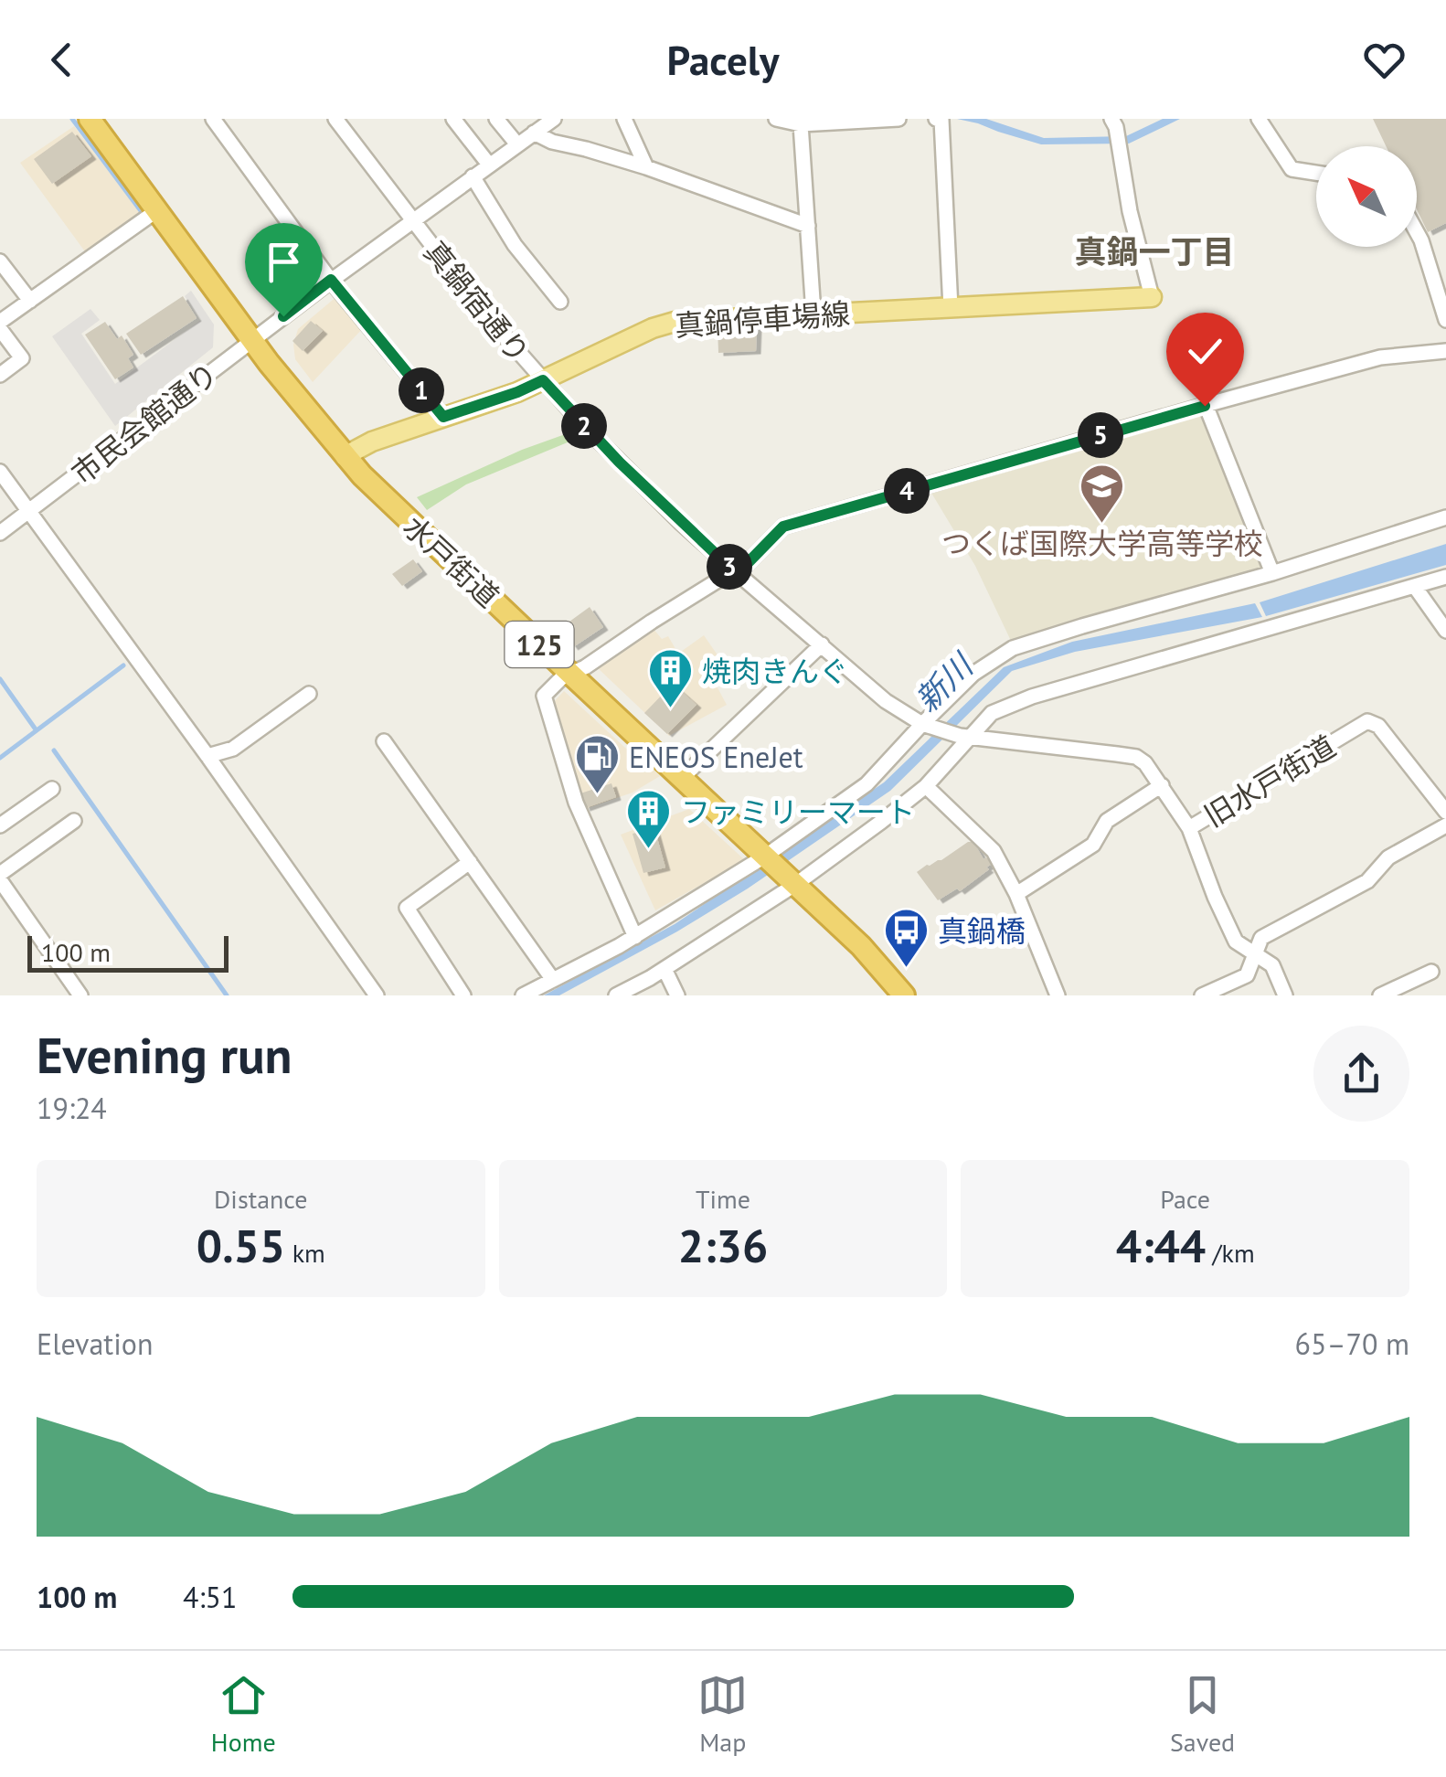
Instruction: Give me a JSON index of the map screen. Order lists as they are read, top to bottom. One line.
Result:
{"streets":{"highway":["水戸街道","125"],"main road":["真鍋停車場線"],"street":["真鍋宿通り","市民会館通り","旧水戸街道"]},"crossings":[["真鍋宿通り","真鍋停車場線"],["真鍋宿通り","市民会館通り"],["真鍋宿通り","旧水戸街道"],["真鍋停車場線","水戸街道"],["市民会館通り","水戸街道"]],"districts":["真鍋一丁目"],"water":["新川"],"places":{"school or university":["つくば国際大学高等学校"],"building":["焼肉きんぐ","ファミリーマート"],"fuel station":["ENEOS EneJet"],"bus stop":["真鍋橋"]},"scale_bar":"100 m","north":"top left","page":{"header":"Pacely","pins":["1","2","5","4","3"],"scale":"100 m","heading":["Evening run","19:24"],"stats":[["Distance","0.55 km"],["Time","2:36"],["Pace","4:44 /km"]],"chart":["Elevation","65–70 m"],"list":[{"name":"100 m","note":"4:51"}],"tabs":["Home","Map","Saved"]}}
